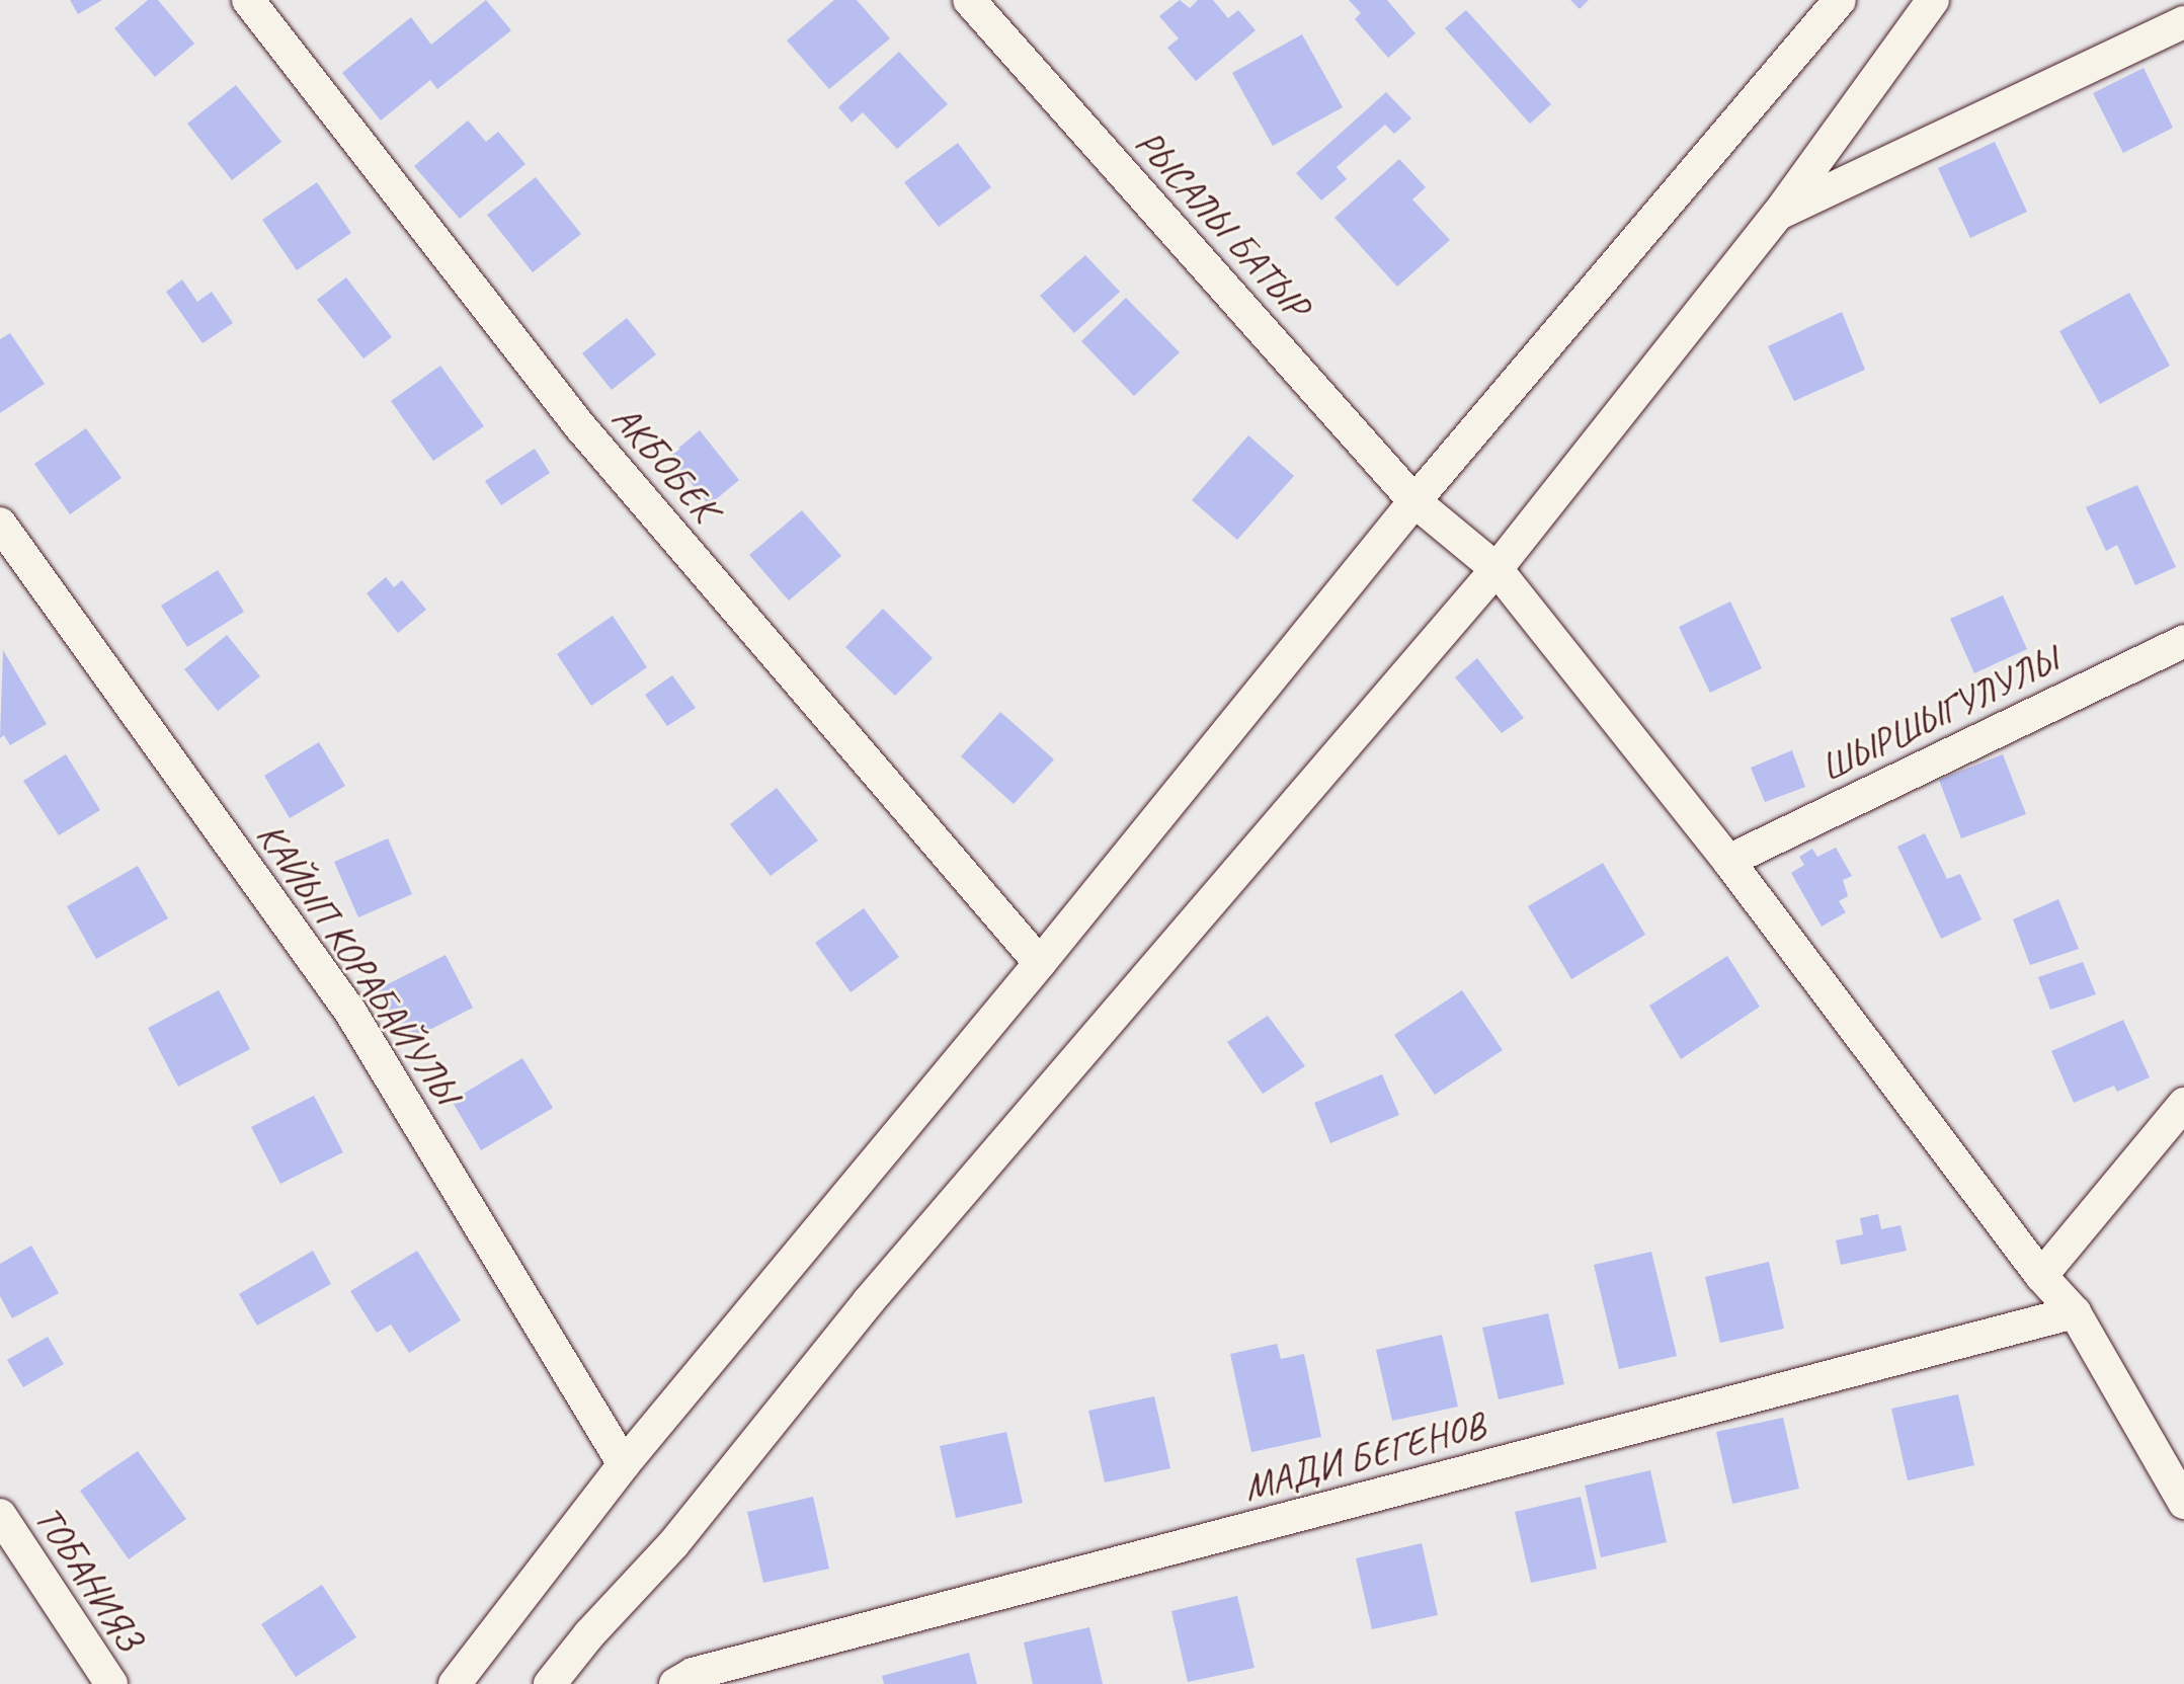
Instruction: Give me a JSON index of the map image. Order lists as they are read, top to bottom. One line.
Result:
{"streets":{"street":["РЫСАЛЫ БАТЫР","АКБОБЕК","ШЫРШЫГУЛУЛЫ","КАЙЫП КОРАБАЙУЛЫ","МАДИ БЕГЕНОВ","ТОБАНИЯЗ"]},"crossings":[["РЫСАЛЫ БАТЫР","ШЫРШЫГУЛУЛЫ"],["РЫСАЛЫ БАТЫР","МАДИ БЕГЕНОВ"]]}
